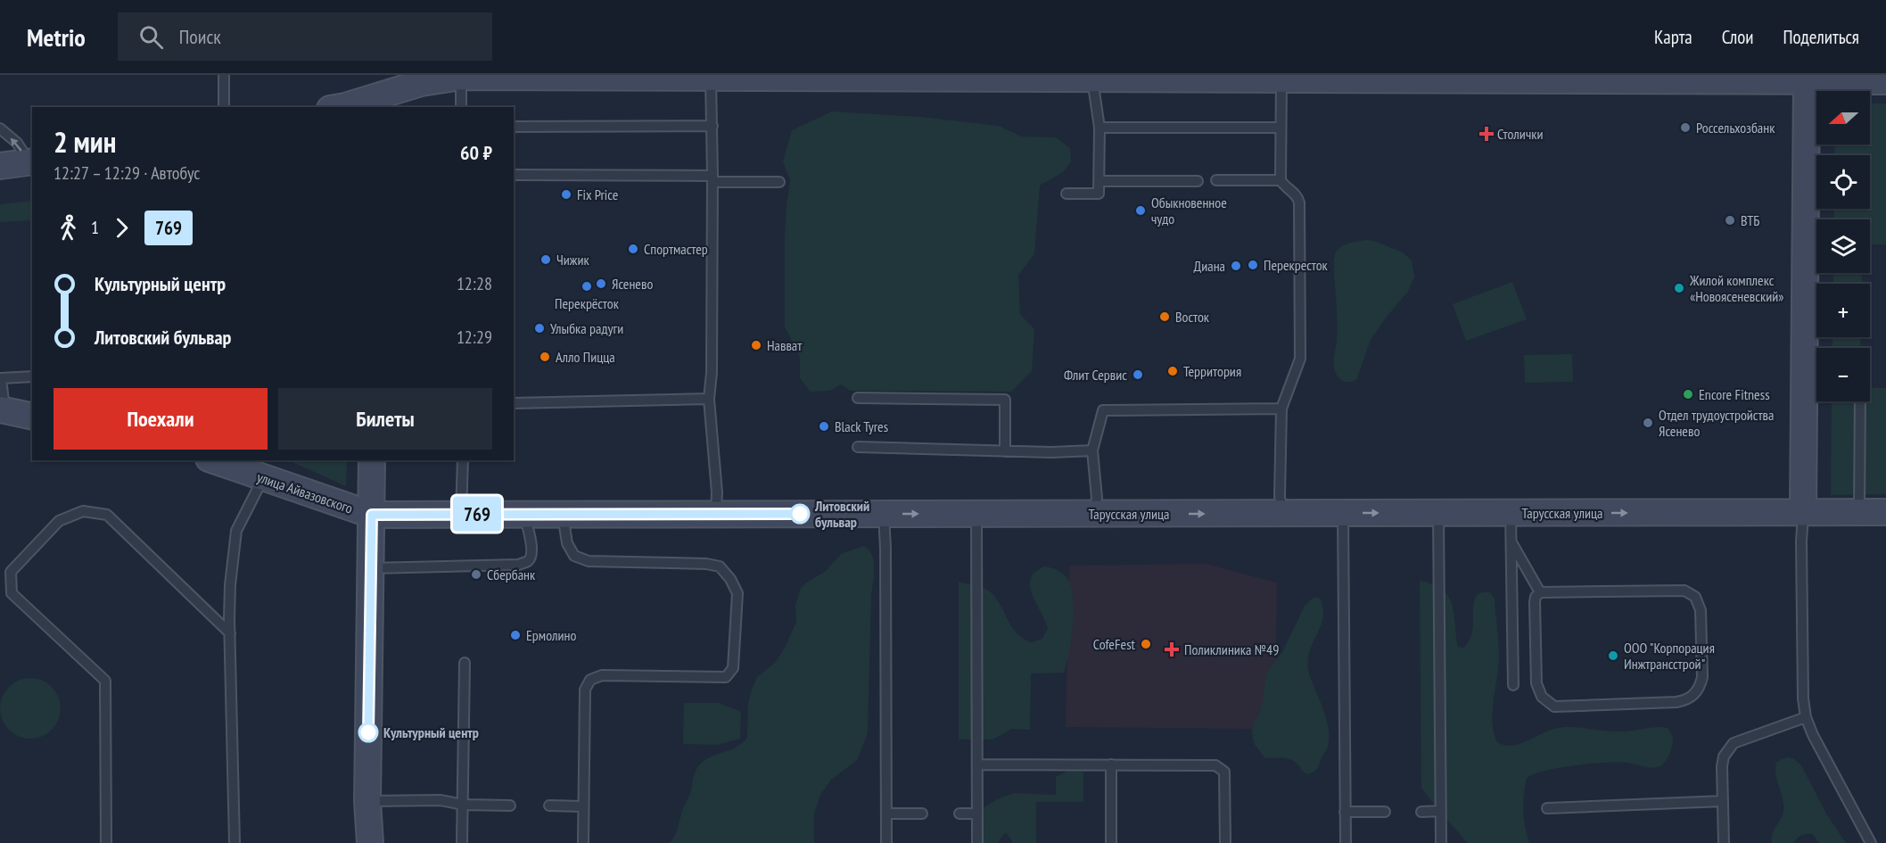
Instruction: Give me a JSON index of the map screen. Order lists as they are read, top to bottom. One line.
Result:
{"streets":{"main road":["улица Айвазовского","Тарусская улица"]},"crossings":[["улица Айвазовского","Тарусская улица"]],"one_way":["Тарусская улица"],"places":{"other":["Россельхозбанк","Fix Price","Обыкновенное чудо","ВТБ","Спортмастер","Чижик","Перекресток","Диана","Ясенево","Перекрёсток","Жилой комплекс «Новоясеневский»","Восток","Улыбка радуги","Навват","Алло Пицца","Территория","Флит Сервис","Encore Fitness","Отдел трудоустройства Ясенево","Black Tyres","Литовский бульвар","Сбербанк","Ермолино","CofeFest","ООО \"Корпорация Инжтрансстрой\"","Культурный центр"],"health":["Столички","Поликлиника №49"]},"lines":["bus line 769"],"north":"left","page":{"header":"Metrio","search":"Поиск","nav":["Карта","Слои","Поделиться"],"on_map":"769","map_buttons":["+","−"],"heading":["2 мин","12:27 – 12:29 · Автобус","60 ₽"],"legs":["1","769"],"list":[{"name":"Культурный центр","value":"12:28"},{"name":"Литовский бульвар","value":"12:29"}],"buttons":["Поехали","Билеты"]}}
